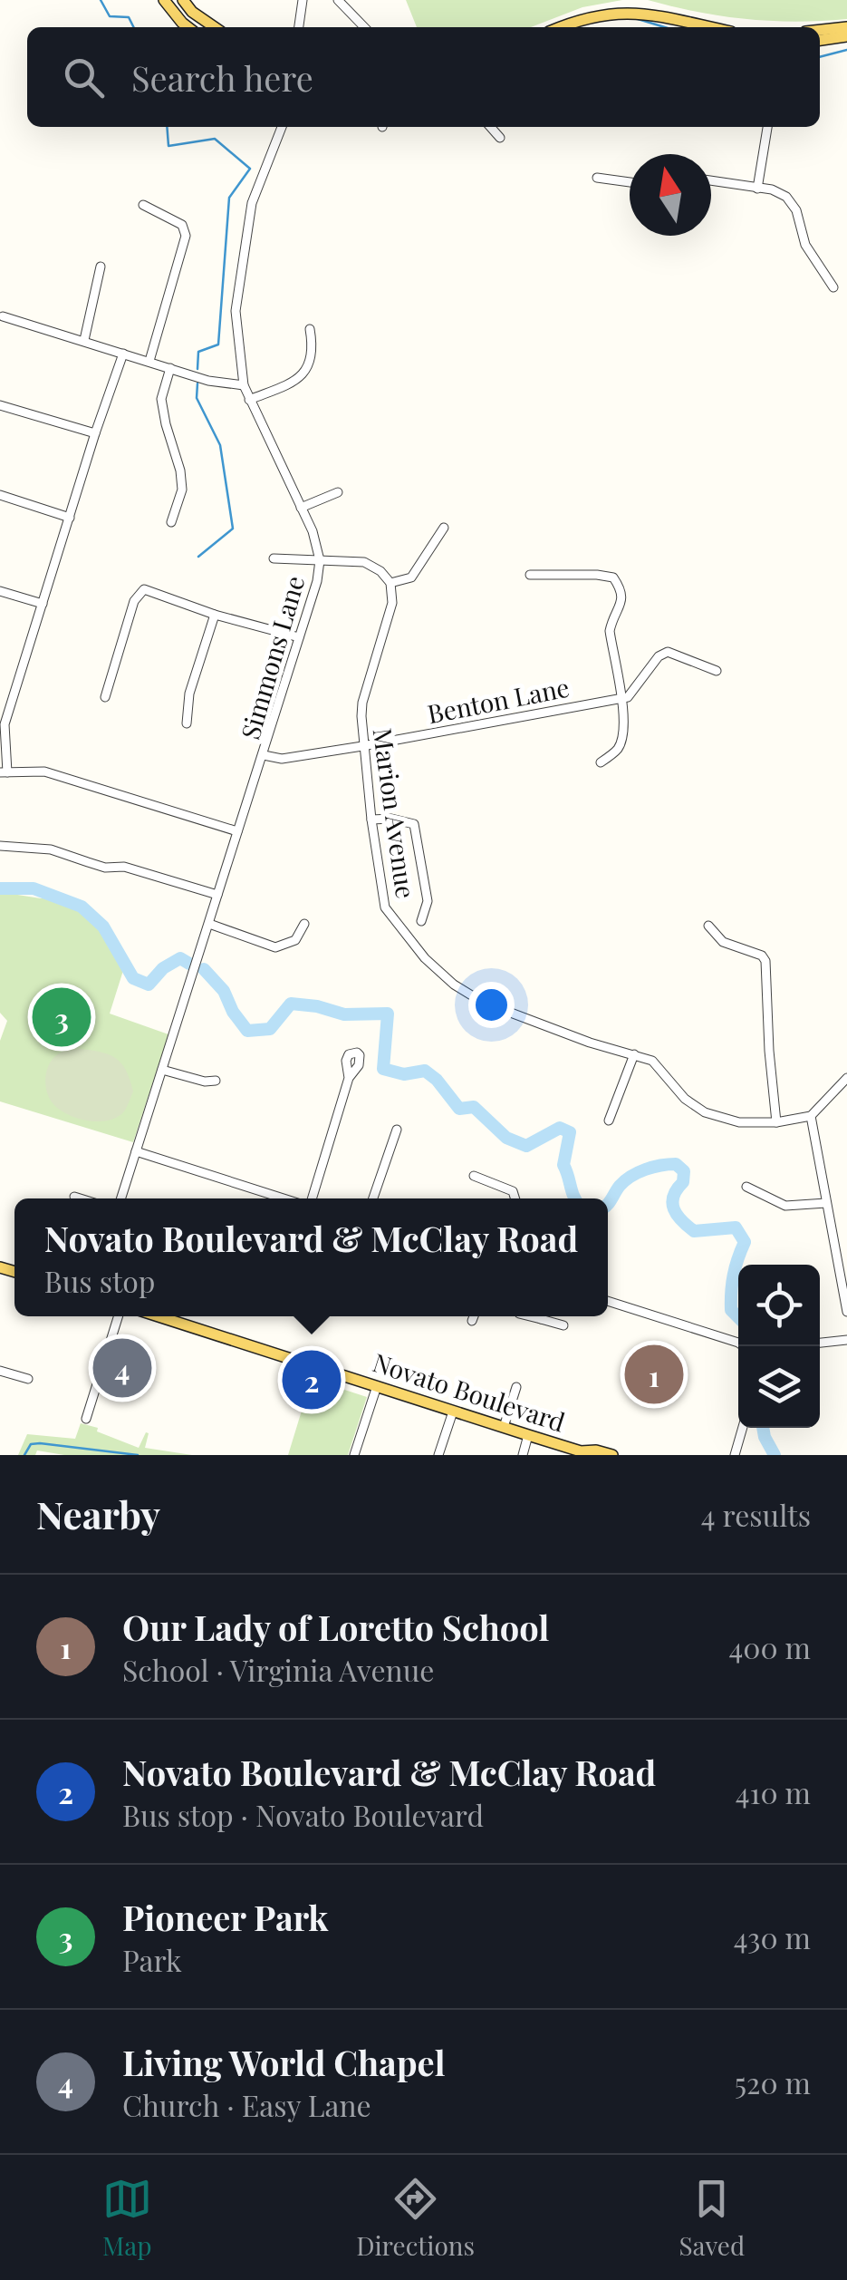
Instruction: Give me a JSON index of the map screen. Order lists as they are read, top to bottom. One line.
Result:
{"streets":{"main road":["Novato Boulevard"],"street":["Simmons Lane","Benton Lane","Marion Avenue"]},"crossings":[["Simmons Lane","Benton Lane"],["Benton Lane","Marion Avenue"]],"north":"top","page":{"search":"Search here","pins":["3","4","1","2"],"popup":["Novato Boulevard & McClay Road","Bus stop"],"heading":["Nearby","4 results"],"list":[{"mark":"1","name":"Our Lady of Loretto School","note":"School · Virginia Avenue","value":"400 m"},{"mark":"2","name":"Novato Boulevard & McClay Road","note":"Bus stop · Novato Boulevard","value":"410 m"},{"mark":"3","name":"Pioneer Park","note":"Park","value":"430 m"},{"mark":"4","name":"Living World Chapel","note":"Church · Easy Lane","value":"520 m"}],"nav":["Map","Directions","Saved"]}}
